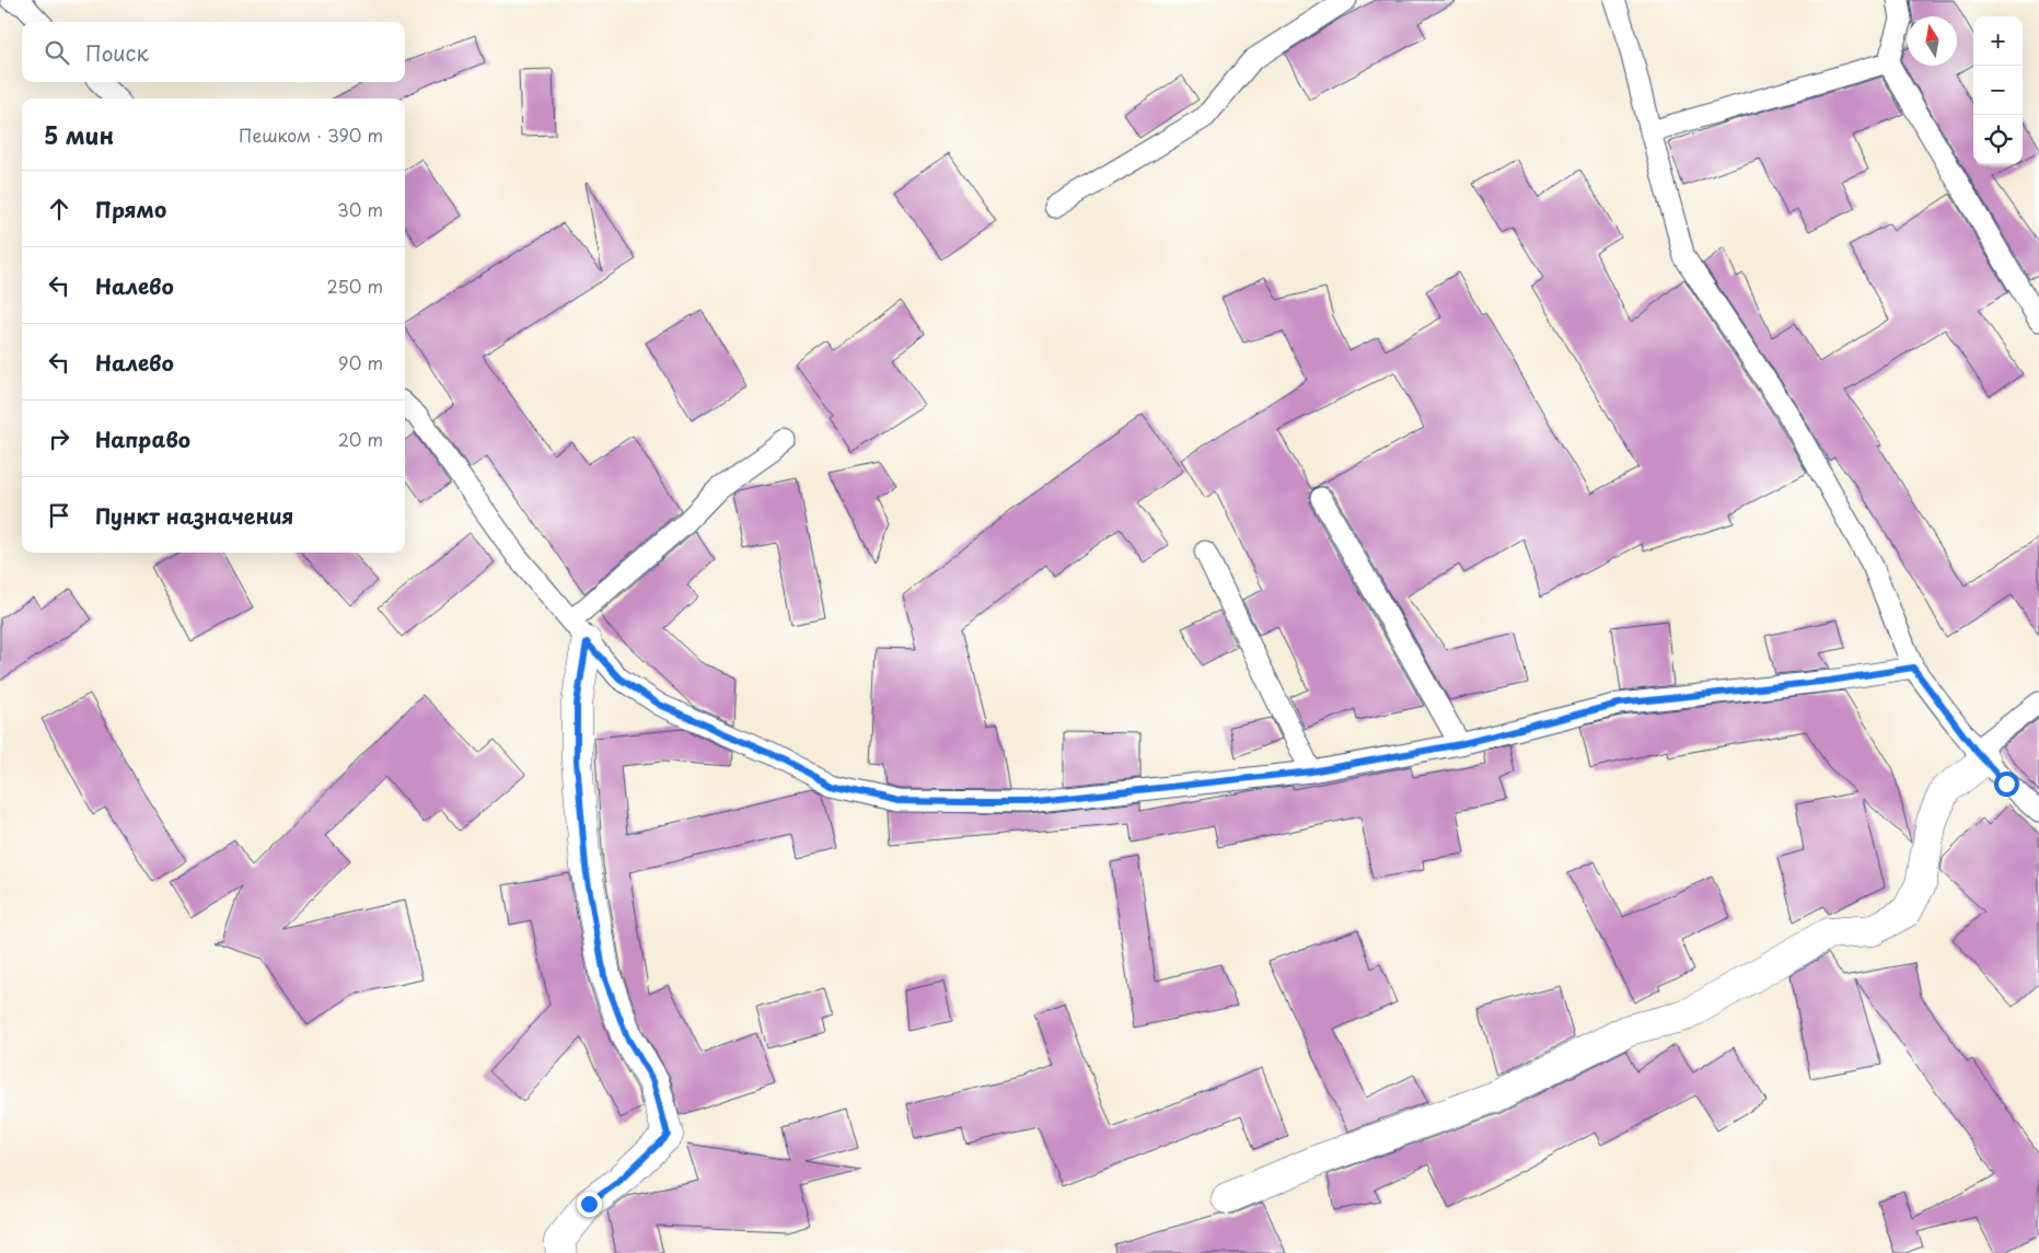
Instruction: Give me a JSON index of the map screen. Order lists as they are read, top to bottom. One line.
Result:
{"north":"top","page":{"map_buttons":["+","−"],"search":"Поиск","heading":["5 мин","Пешком · 390 m"],"list":[["Прямо","30 m"],["Налево","250 m"],["Налево","90 m"],["Направо","20 m"],"Пункт назначения"]}}
